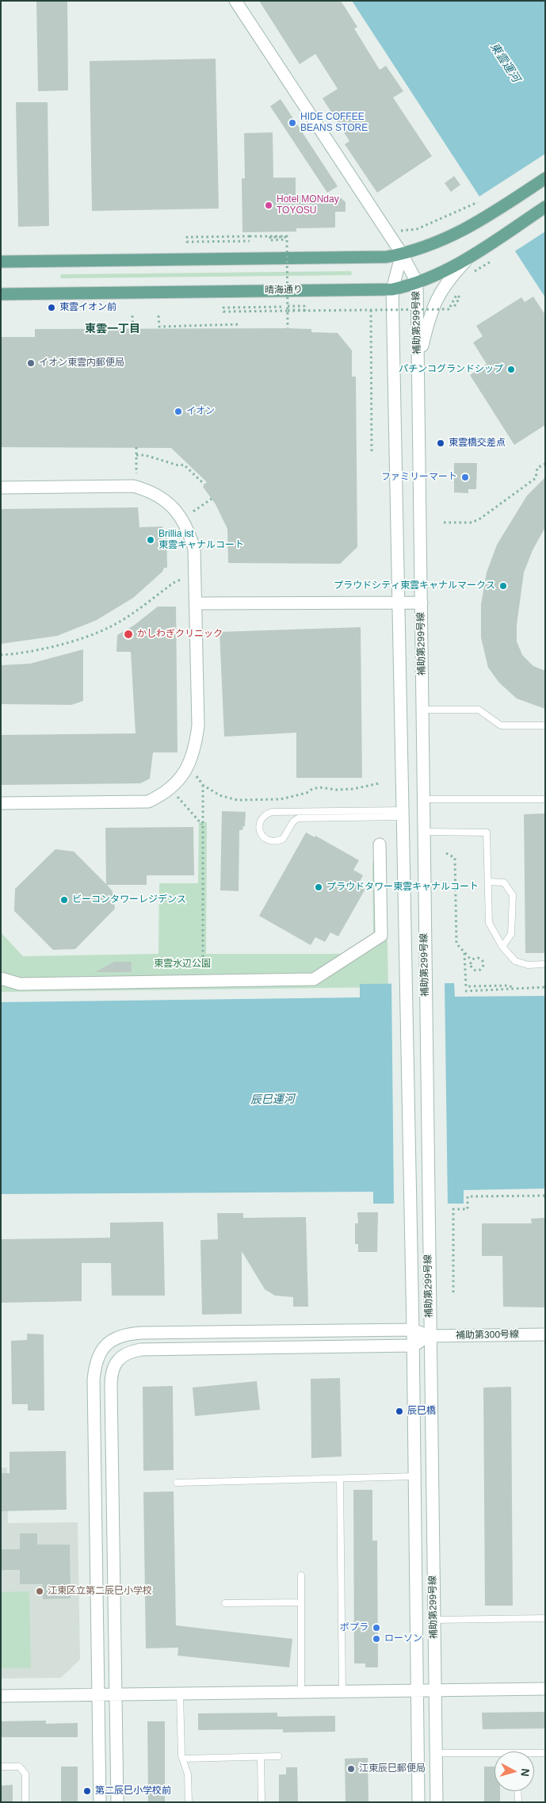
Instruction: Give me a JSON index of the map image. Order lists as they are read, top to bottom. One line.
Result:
{"streets":{"main road":["晴海通り"],"street":["補助第299号線","補助第300号線"]},"crossings":[["晴海通り","補助第299号線"],["補助第299号線","補助第300号線"]],"districts":["東雲一丁目"],"water":["東雲運河","辰巳運河"],"parks":["東雲水辺公園"],"places":["HIDE COFFEE BEANS STORE","Hotel MONday TOYOSU","東雲イオン前","イオン東雲内郵便局","パチンコグランドシップ","イオン","東雲橋交差点","ファミリーマート","Brillia ist 東雲キャナルコート","プラウドシティ東雲キャナルマークス","かしわぎクリニック","プラウドタワー東雲キャナルコート","ビーコンタワーレジデンス","辰巳橋","江東区立第二辰巳小学校","ポプラ","ローソン","江東辰巳郵便局","第二辰巳小学校前"],"north":"right"}
